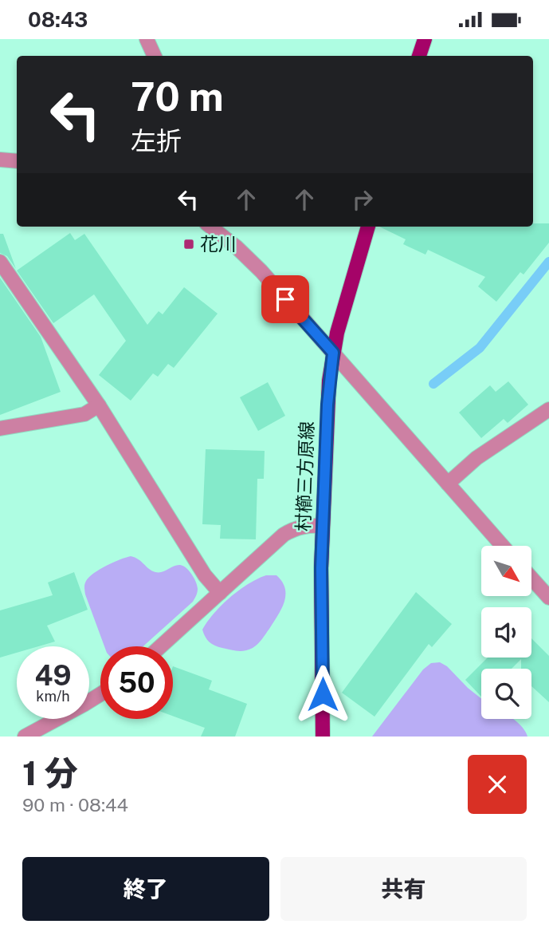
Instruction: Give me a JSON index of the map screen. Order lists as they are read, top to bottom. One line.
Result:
{"streets":{"main road":["村櫛三方原線"]},"places":{"transit":["花川"]},"north":"bottom right","page":{"status":"08:43","turn":["70 m","左折"],"speed":"49 km/h","limit":"50","heading":["1 分","90 m · 08:44"],"buttons":["終了","共有"]}}
